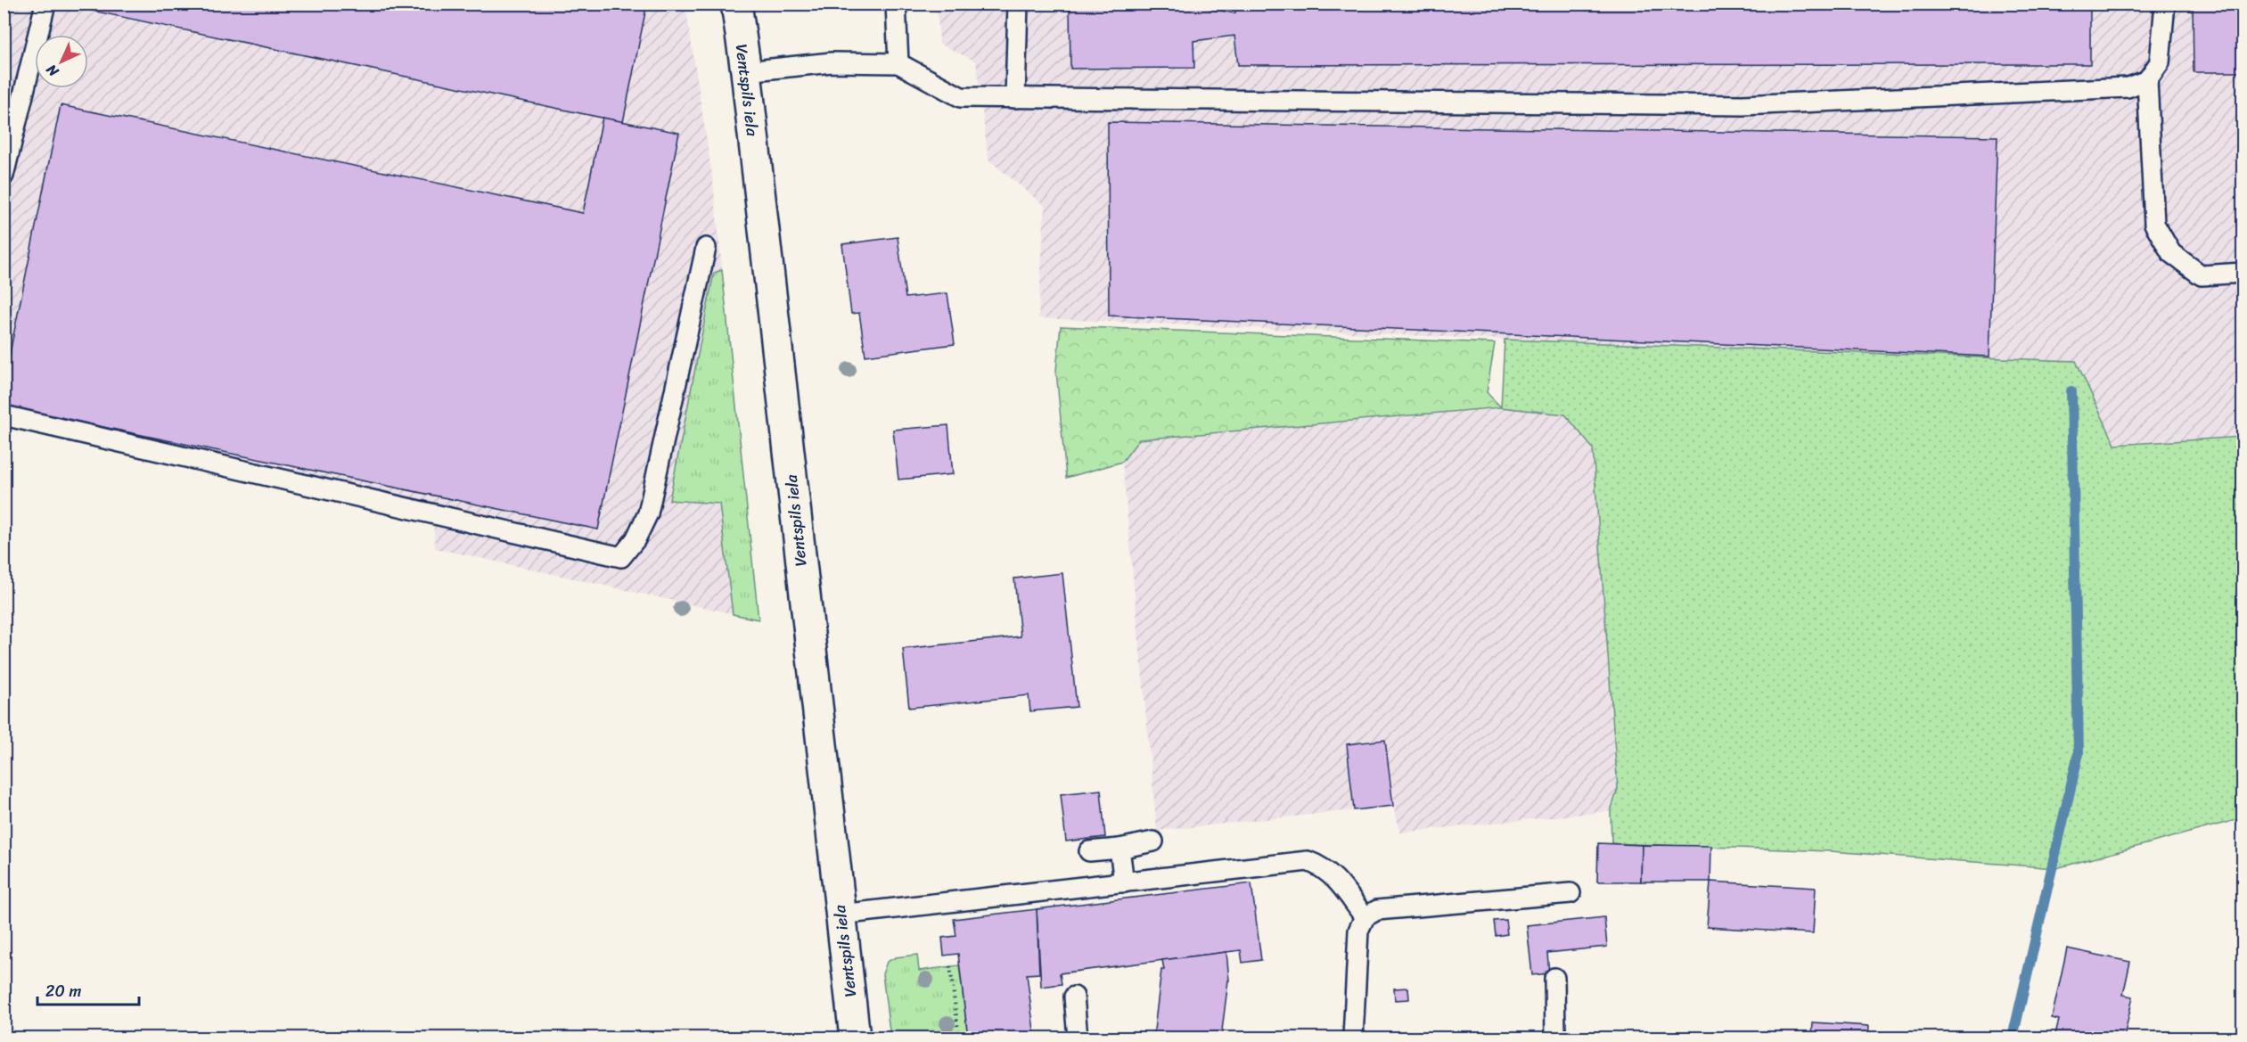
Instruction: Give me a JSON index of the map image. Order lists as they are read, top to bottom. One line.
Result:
{"streets":{"street":["Ventspils iela"]},"scale_bar":"20 m","north":"bottom left"}
